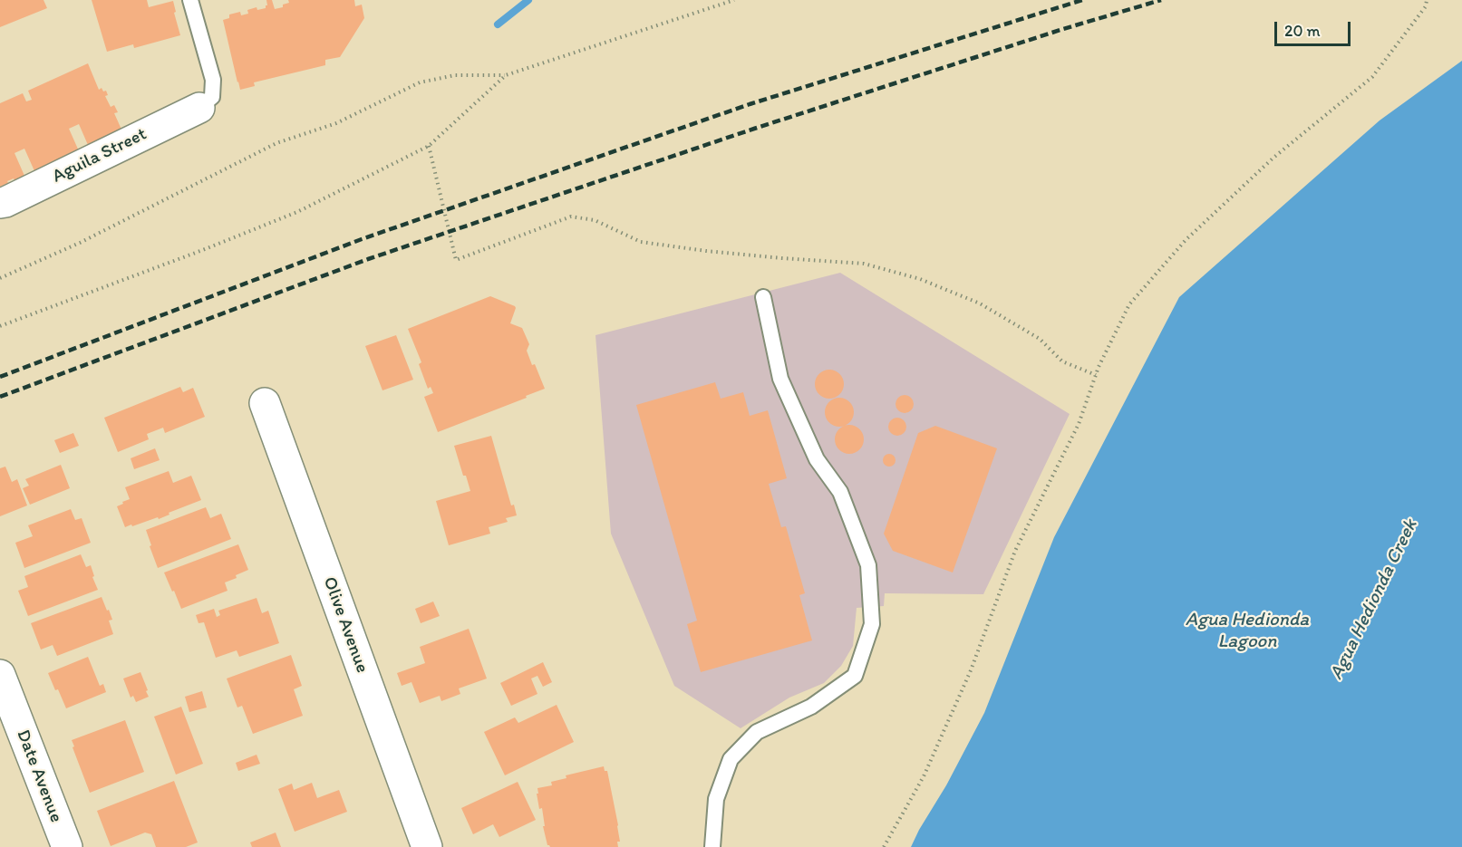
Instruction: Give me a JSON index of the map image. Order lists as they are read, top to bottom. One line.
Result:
{"streets":{"street":["Aguila Street","Olive Avenue","Date Avenue"]},"water":["Agua Hedionda Creek","Agua Hedionda Lagoon"],"scale_bar":"20 m"}
